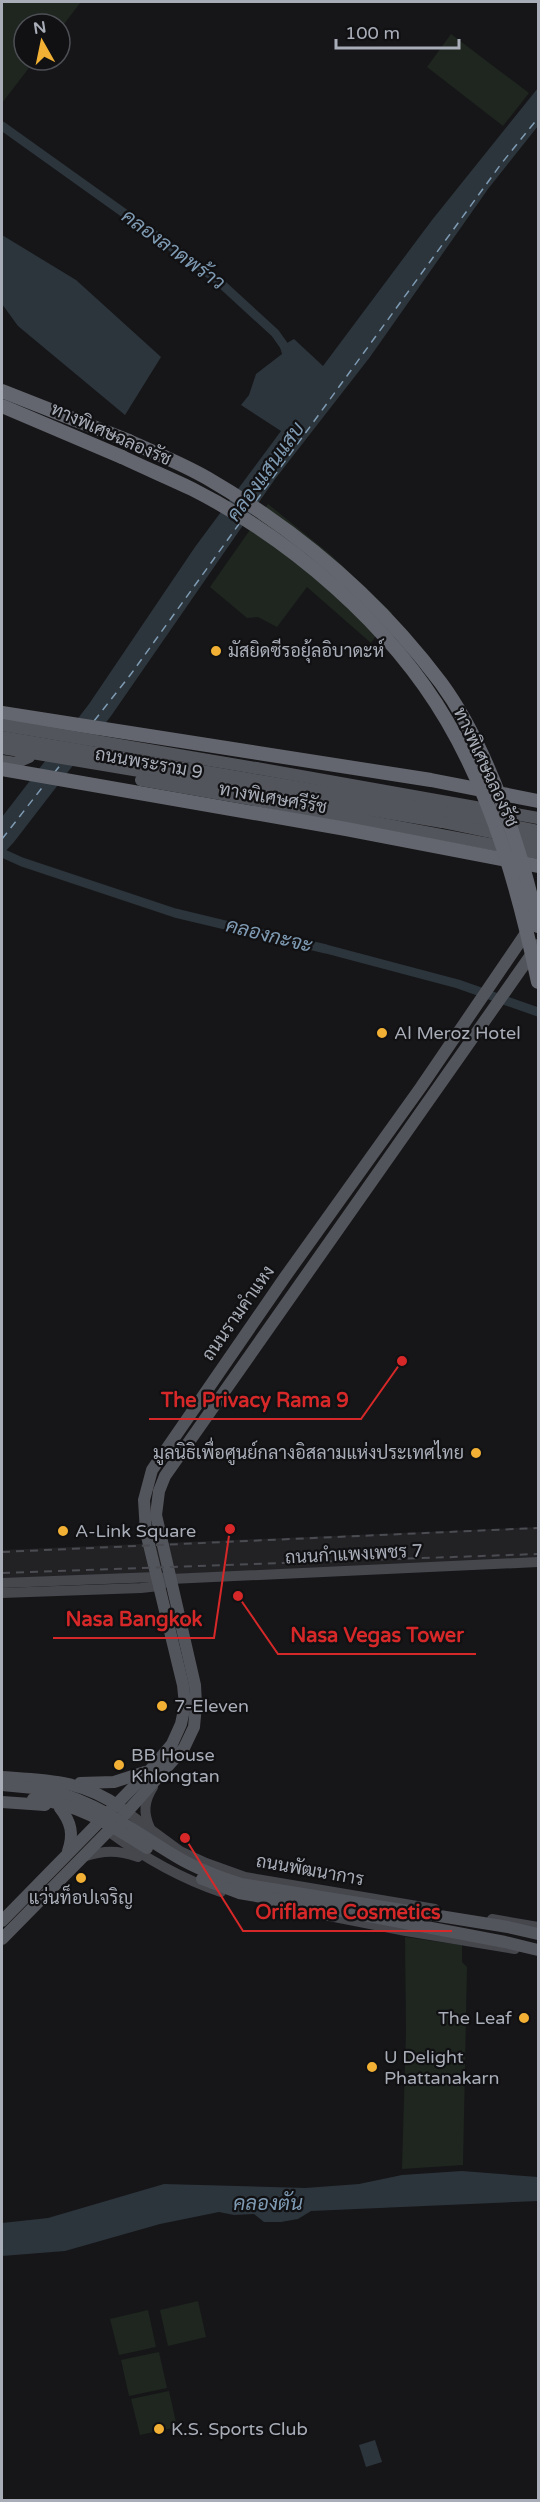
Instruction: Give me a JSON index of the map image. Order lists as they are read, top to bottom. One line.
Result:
{"streets":{"highway":["ทางพิเศษฉลองรัช","ทางพิเศษศรีรัช"],"main road":["ถนนพระราม 9","ถนนรามคำแหง","ถนนกำแพงเพชร 7","ถนนพัฒนาการ"]},"crossings":[["ถนนรามคำแหง","ถนนกำแพงเพชร 7"],["ถนนรามคำแหง","ถนนพัฒนาการ"]],"water":["คลองลาดพร้าว","คลองแสนแสบ","คลองกะจะ","คลองตัน"],"places":["มัสยิดซีรอยุ้ลอิบาดะห์","Al Meroz Hotel","The Privacy Rama 9","มูลนิธิเพื่อศูนย์กลางอิสลามแห่งประเทศไทย","Nasa Bangkok","A-Link Square","Nasa Vegas Tower","7-Eleven","BB House Khlongtan","Oriflame Cosmetics","แว่นท็อปเจริญ","The Leaf","U Delight Phattanakarn","K.S. Sports Club"],"scale_bar":"100 m","north":"top"}
